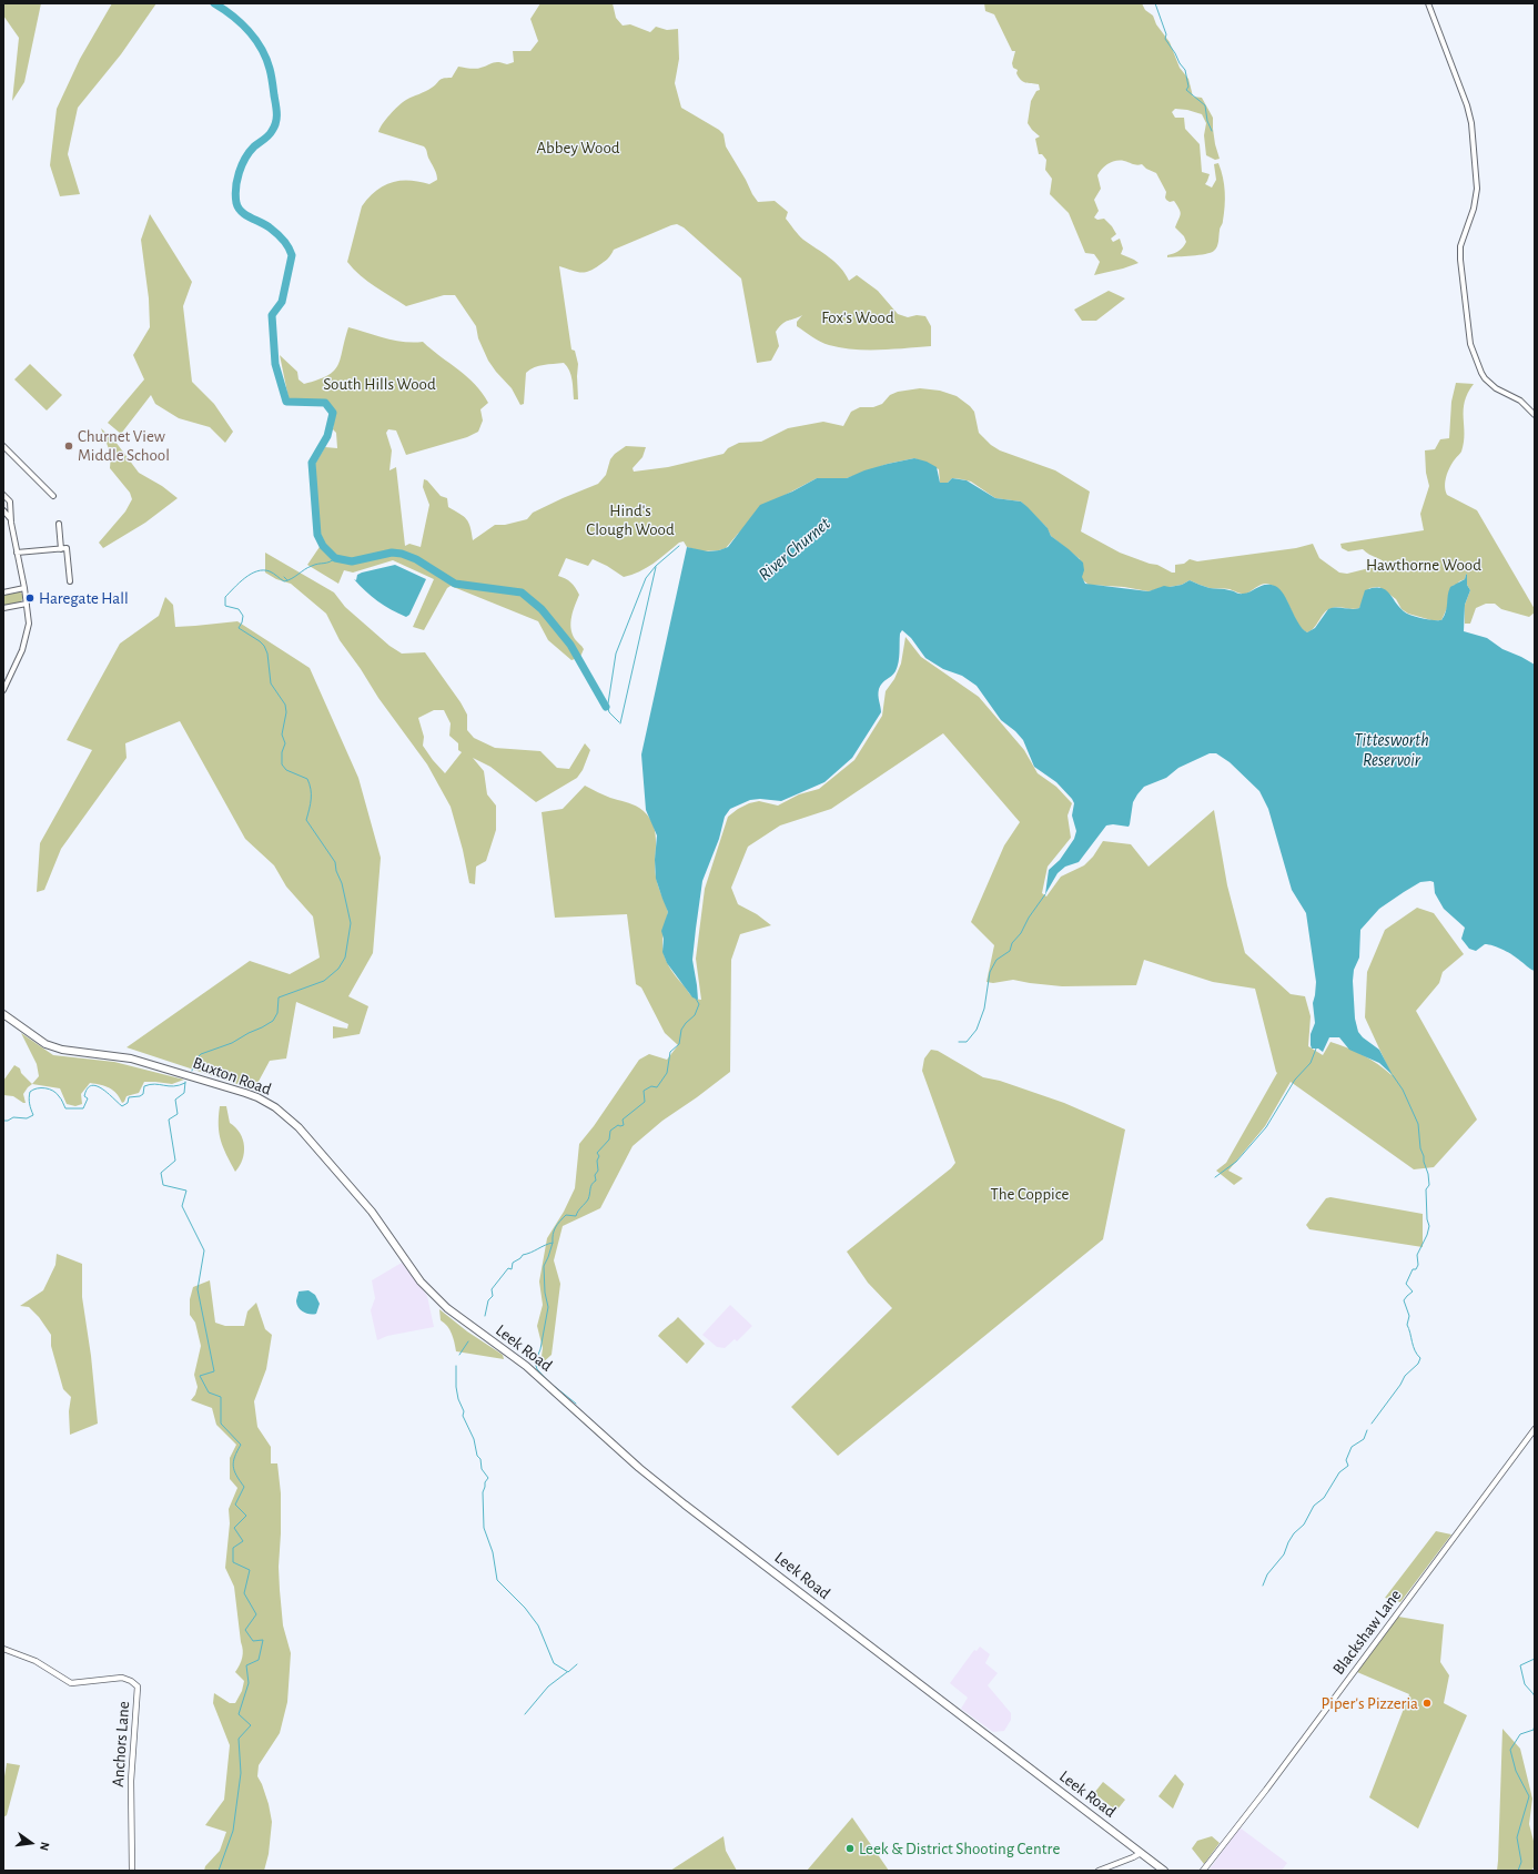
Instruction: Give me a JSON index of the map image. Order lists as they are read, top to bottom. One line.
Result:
{"streets":{"highway":["Buxton Road","Leek Road"],"street":["Blackshaw Lane","Anchors Lane"]},"crossings":[["Buxton Road","Leek Road"]],"water":["River Churnet","Tittesworth Reservoir"],"parks":["Abbey Wood","Fox's Wood","South Hills Wood","Hind's Clough Wood","Hawthorne Wood","The Coppice"],"places":["Churnet View Middle School","Haregate Hall","Piper's Pizzeria","Leek & District Shooting Centre"],"north":"right"}
